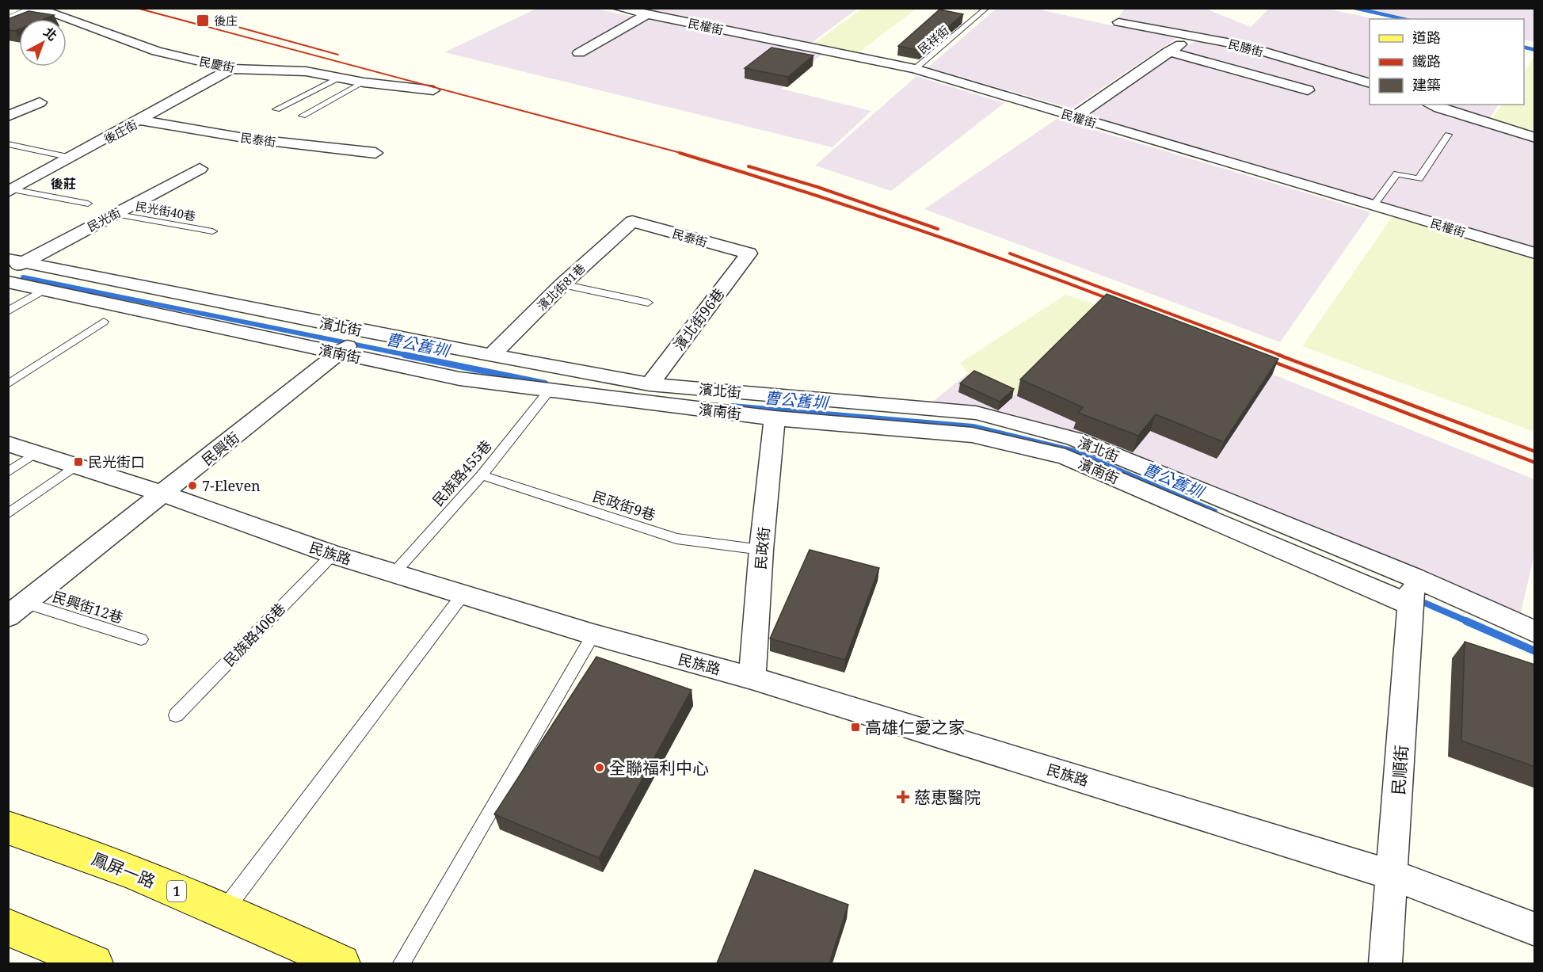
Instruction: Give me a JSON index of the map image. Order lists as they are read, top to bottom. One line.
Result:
{"streets":{"main road":["鳳屏一路","1"],"street":["民權街","民勝街","民慶街","後庄街","民泰街","民光街","濱北街81巷","濱北街96巷","濱北街","濱南街","民興街","民政街","民族路","民順街"],"lane":["民祥街","民光街40巷","民族路455巷","民政街9巷","民興街12巷","民族路406巷"]},"crossings":[["民權街","民祥街"],["民慶街","後庄街"],["後庄街","民泰街"],["民泰街","濱北街81巷"],["民泰街","濱北街96巷"],["民光街40巷","民光街"],["民光街","濱北街"],["濱北街81巷","濱北街"],["濱北街96巷","濱北街"],["濱北街","濱南街"],["濱北街","民興街"],["濱北街","民順街"],["濱南街","民興街"],["濱南街","民族路455巷"],["濱南街","民政街"],["濱南街","民順街"],["民興街","民族路"],["民興街","民興街12巷"],["民族路455巷","民政街9巷"],["民族路455巷","民族路"],["民政街9巷","民政街"],["民政街","民族路"],["民族路","民族路406巷"],["民族路","民順街"]],"districts":["後莊"],"water":["曹公舊圳"],"places":{"transit":["後庄","民光街口","高雄仁愛之家"],"other":["7-Eleven","全聯福利中心"],"health":["慈恵醫院"]},"legend":["道路","鐵路","建築"],"north":"top right"}
